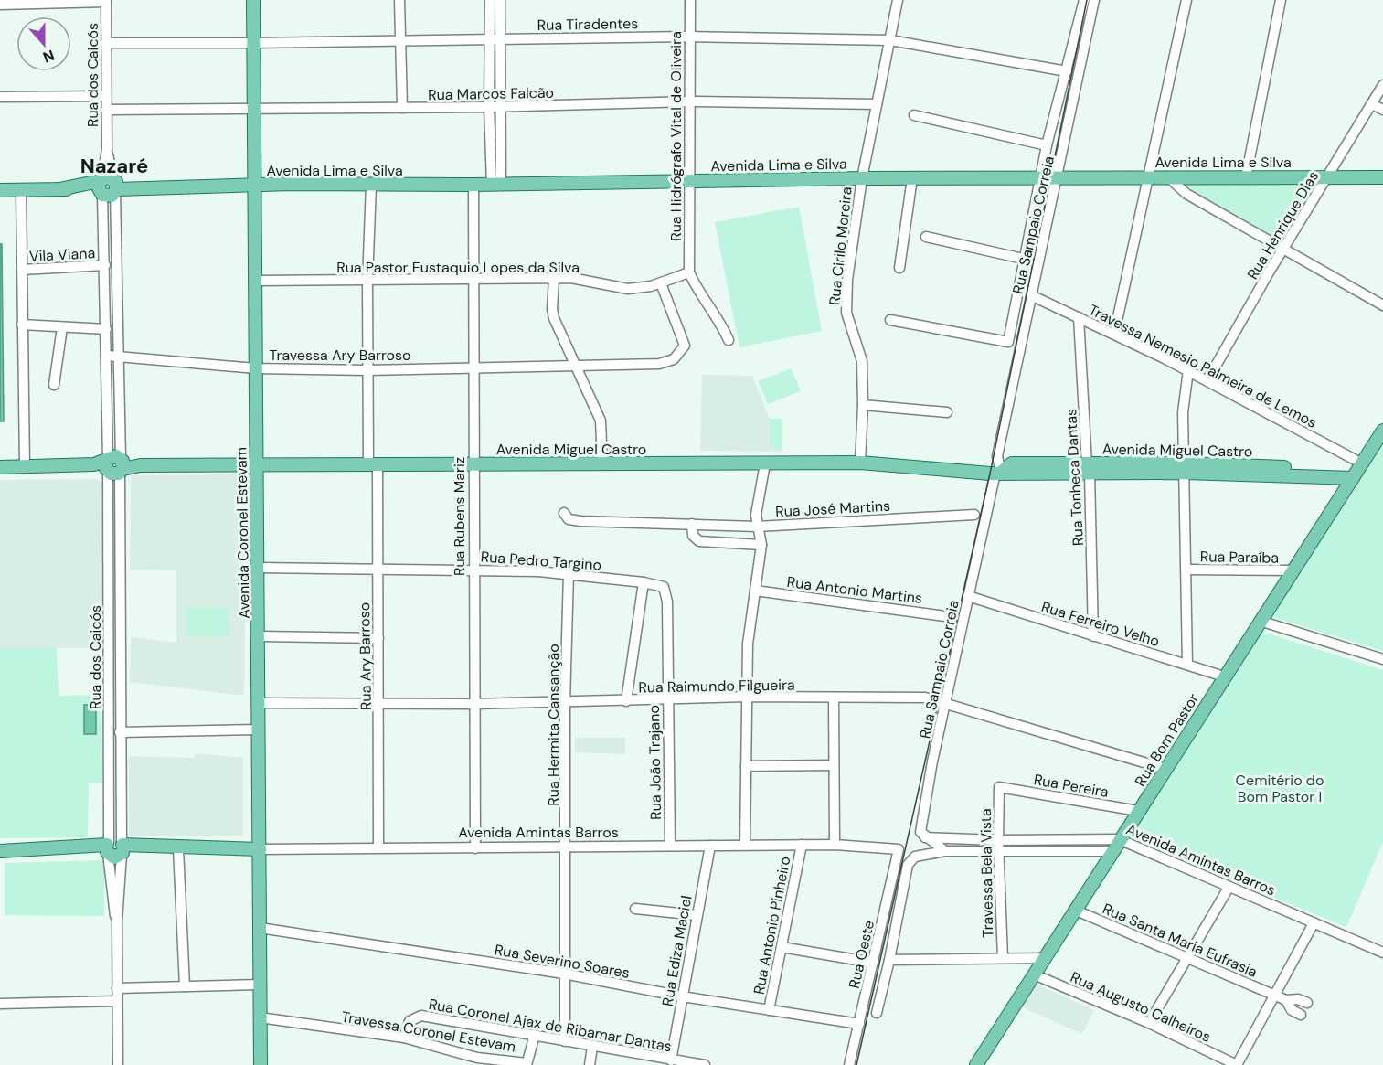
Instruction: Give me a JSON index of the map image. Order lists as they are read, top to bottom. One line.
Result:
{"streets":{"main road":["Avenida Lima e Silva","Avenida Miguel Castro","Avenida Coronel Estevam","Rua Bom Pastor","Avenida Amintas Barros"],"street":["Rua Tiradentes","Rua dos Caicós","Rua Marcos Falcão","Rua Hidrógrafo Vital de Oliveira","Rua Sampaio Correia","Rua Henrique Dias","Rua Cirilo Moreira","Vila Viana","Rua Pastor Eustaquio Lopes da Silva","Travessa Ary Barroso","Travessa Nemesio Palmeira de Lemos","Rua Tonheca Dantas","Rua José Martins","Rua Rubens Mariz","Rua Paraíba","Rua Pedro Targino","Rua Antonio Martins","Rua Ferreiro Velho","Rua Ary Barroso","Rua Raimundo Filgueira","Rua Hermita Cansanção","Rua João Trajano","Rua Pereira","Travessa Bela Vista","Rua Antonio Pinheiro","Rua Santa Maria Eufrasia","Rua Ediza Maciel","Rua Oeste","Rua Severino Soares","Rua Augusto Calheiros","Rua Coronel Ajax de Ribamar Dantas","Travessa Coronel Estevam"]},"crossings":[["Rua Tiradentes","Rua dos Caicós"],["Rua Tiradentes","Rua Hidrógrafo Vital de Oliveira"],["Rua Tiradentes","Rua Sampaio Correia"],["Rua Tiradentes","Rua Cirilo Moreira"],["Rua Tiradentes","Avenida Coronel Estevam"],["Rua dos Caicós","Rua Marcos Falcão"],["Rua dos Caicós","Avenida Lima e Silva"],["Rua dos Caicós","Vila Viana"],["Rua dos Caicós","Travessa Ary Barroso"],["Rua dos Caicós","Avenida Miguel Castro"],["Rua dos Caicós","Avenida Amintas Barros"],["Rua Marcos Falcão","Rua Hidrógrafo Vital de Oliveira"],["Rua Marcos Falcão","Rua Cirilo Moreira"],["Rua Marcos Falcão","Avenida Coronel Estevam"],["Rua Hidrógrafo Vital de Oliveira","Avenida Lima e Silva"],["Rua Hidrógrafo Vital de Oliveira","Rua Pastor Eustaquio Lopes da Silva"],["Avenida Lima e Silva","Rua Sampaio Correia"],["Avenida Lima e Silva","Rua Henrique Dias"],["Avenida Lima e Silva","Rua Cirilo Moreira"],["Avenida Lima e Silva","Rua Rubens Mariz"],["Avenida Lima e Silva","Avenida Coronel Estevam"],["Avenida Lima e Silva","Rua Ary Barroso"],["Rua Sampaio Correia","Travessa Nemesio Palmeira de Lemos"],["Rua Sampaio Correia","Avenida Miguel Castro"],["Rua Sampaio Correia","Rua Ferreiro Velho"],["Rua Sampaio Correia","Rua Raimundo Filgueira"],["Rua Sampaio Correia","Avenida Amintas Barros"],["Rua Henrique Dias","Travessa Nemesio Palmeira de Lemos"],["Rua Cirilo Moreira","Avenida Miguel Castro"],["Rua Pastor Eustaquio Lopes da Silva","Travessa Ary Barroso"],["Rua Pastor Eustaquio Lopes da Silva","Rua Rubens Mariz"],["Rua Pastor Eustaquio Lopes da Silva","Avenida Coronel Estevam"],["Rua Pastor Eustaquio Lopes da Silva","Rua Ary Barroso"],["Travessa Ary Barroso","Rua Rubens Mariz"],["Travessa Ary Barroso","Avenida Coronel Estevam"],["Travessa Ary Barroso","Rua Ary Barroso"],["Travessa Nemesio Palmeira de Lemos","Avenida Miguel Castro"],["Travessa Nemesio Palmeira de Lemos","Rua Tonheca Dantas"],["Travessa Nemesio Palmeira de Lemos","Rua Bom Pastor"],["Avenida Miguel Castro","Rua Tonheca Dantas"],["Avenida Miguel Castro","Rua Rubens Mariz"],["Avenida Miguel Castro","Avenida Coronel Estevam"],["Avenida Miguel Castro","Rua Ary Barroso"],["Avenida Miguel Castro","Rua Bom Pastor"],["Rua Tonheca Dantas","Rua Ferreiro Velho"],["Rua Rubens Mariz","Rua Pedro Targino"],["Rua Rubens Mariz","Rua Raimundo Filgueira"],["Rua Rubens Mariz","Avenida Amintas Barros"],["Avenida Coronel Estevam","Rua Pedro Targino"],["Avenida Coronel Estevam","Rua Raimundo Filgueira"],["Avenida Coronel Estevam","Avenida Amintas Barros"],["Avenida Coronel Estevam","Rua Severino Soares"],["Avenida Coronel Estevam","Travessa Coronel Estevam"],["Rua Paraíba","Rua Bom Pastor"],["Rua Pedro Targino","Rua Ary Barroso"],["Rua Pedro Targino","Rua Hermita Cansanção"],["Rua Pedro Targino","Rua João Trajano"],["Rua Ferreiro Velho","Rua Bom Pastor"],["Rua Ary Barroso","Rua Raimundo Filgueira"],["Rua Ary Barroso","Avenida Amintas Barros"],["Rua Raimundo Filgueira","Rua Hermita Cansanção"],["Rua Raimundo Filgueira","Rua Bom Pastor"],["Rua Raimundo Filgueira","Rua João Trajano"],["Rua Hermita Cansanção","Avenida Amintas Barros"],["Rua Hermita Cansanção","Rua Severino Soares"],["Rua Hermita Cansanção","Rua Coronel Ajax de Ribamar Dantas"],["Rua Bom Pastor","Rua Pereira"],["Rua Bom Pastor","Avenida Amintas Barros"],["Rua Bom Pastor","Rua Santa Maria Eufrasia"],["Rua Bom Pastor","Rua Augusto Calheiros"],["Rua João Trajano","Avenida Amintas Barros"],["Rua Pereira","Travessa Bela Vista"],["Avenida Amintas Barros","Travessa Bela Vista"],["Avenida Amintas Barros","Rua Antonio Pinheiro"],["Avenida Amintas Barros","Rua Ediza Maciel"],["Avenida Amintas Barros","Rua Oeste"],["Rua Antonio Pinheiro","Rua Severino Soares"],["Rua Ediza Maciel","Rua Severino Soares"],["Rua Ediza Maciel","Rua Coronel Ajax de Ribamar Dantas"],["Rua Oeste","Rua Severino Soares"],["Rua Coronel Ajax de Ribamar Dantas","Travessa Coronel Estevam"]],"districts":["Nazaré"],"parks":["Cemitério do Bom Pastor I"],"north":"bottom"}
